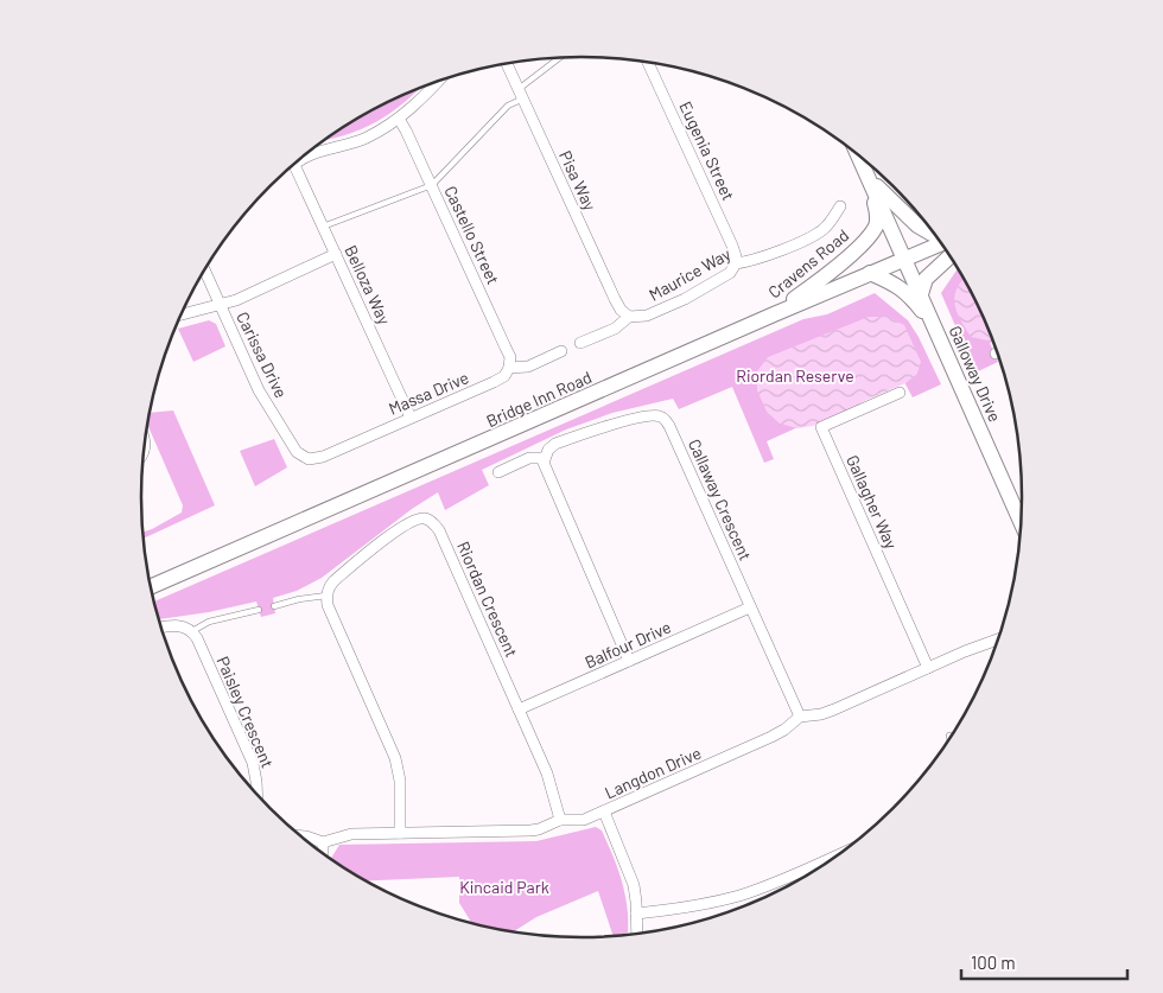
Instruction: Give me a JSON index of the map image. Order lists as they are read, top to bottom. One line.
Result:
{"streets":{"main road":["Cravens Road","Galloway Drive","Bridge Inn Road"],"street":["Eugenia Street","Pisa Way","Castello Street","Maurice Way","Belloza Way","Carissa Drive","Massa Drive","Callaway Crescent","Gallagher Way","Riordan Crescent","Balfour Drive","Paisley Crescent","Langdon Drive"]},"crossings":[["Eugenia Street","Maurice Way"],["Pisa Way","Maurice Way"],["Castello Street","Massa Drive"],["Cravens Road","Galloway Drive"],["Cravens Road","Bridge Inn Road"],["Belloza Way","Massa Drive"],["Carissa Drive","Massa Drive"],["Galloway Drive","Bridge Inn Road"],["Callaway Crescent","Balfour Drive"],["Callaway Crescent","Langdon Drive"],["Gallagher Way","Langdon Drive"],["Riordan Crescent","Balfour Drive"],["Riordan Crescent","Langdon Drive"]],"parks":["Riordan Reserve","Kincaid Park"],"scale_bar":"100 m"}
